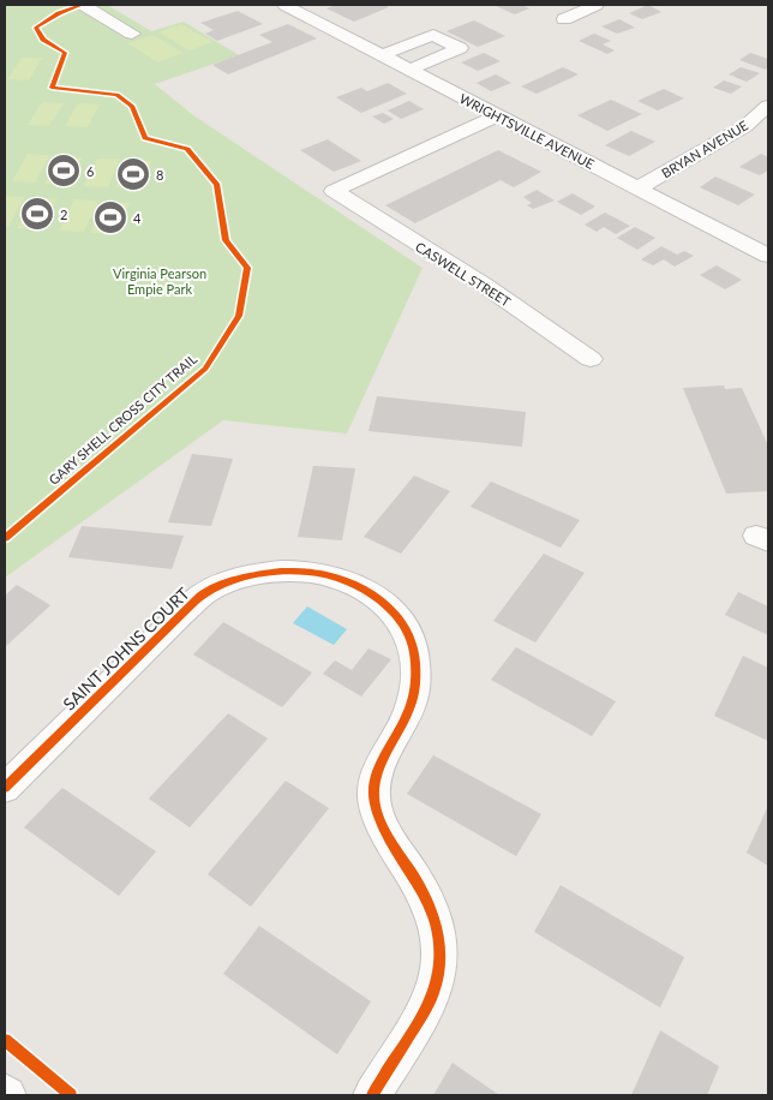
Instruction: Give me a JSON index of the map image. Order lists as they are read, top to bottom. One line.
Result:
{"streets":{"street":["WRIGHTSVILLE AVENUE","BRYAN AVENUE","CASWELL STREET","SAINT JOHNS COURT"],"cycle path":["GARY SHELL CROSS CITY TRAIL"]},"crossings":[["WRIGHTSVILLE AVENUE","BRYAN AVENUE"],["WRIGHTSVILLE AVENUE","CASWELL STREET"]],"parks":["Virginia Pearson Empie Park"],"places":{"sports":["6","8","2","4"]}}
